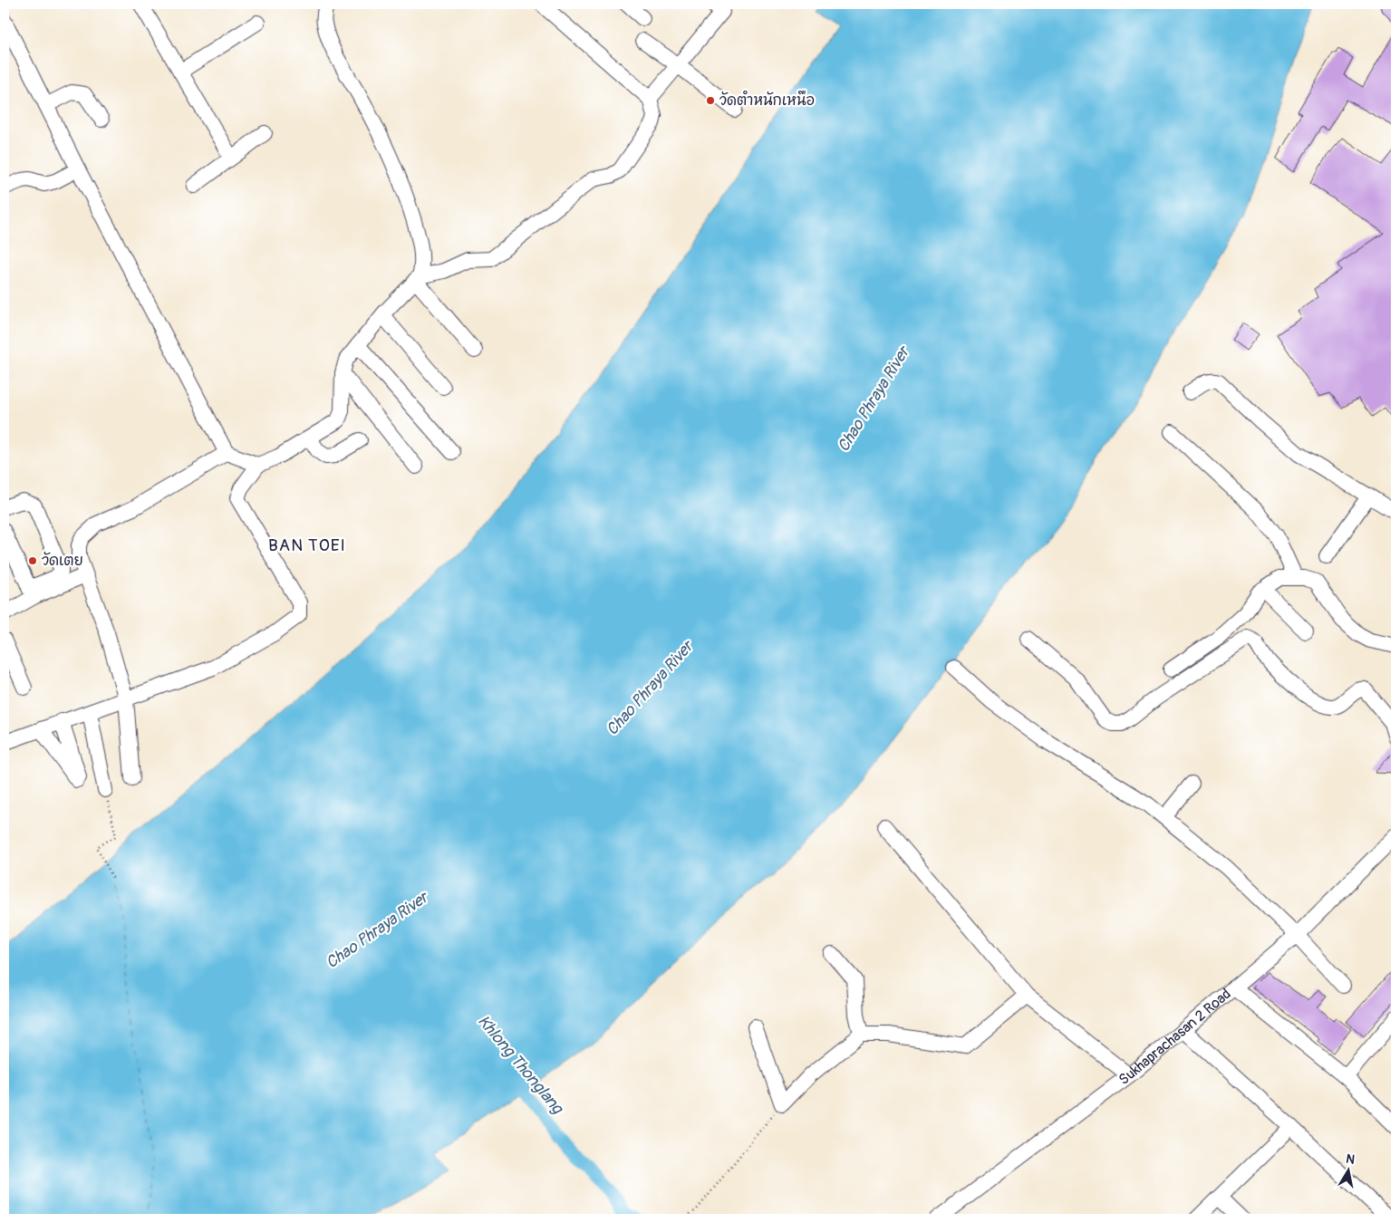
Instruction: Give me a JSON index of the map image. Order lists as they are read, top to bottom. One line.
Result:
{"streets":{"street":["Sukhaprachasan 2 Road"]},"districts":["BAN TOEI"],"water":["Chao Phraya River","Khlong Thonglang"],"places":["วัดตำหนักเหนือ","วัดเตย"],"north":"top"}
